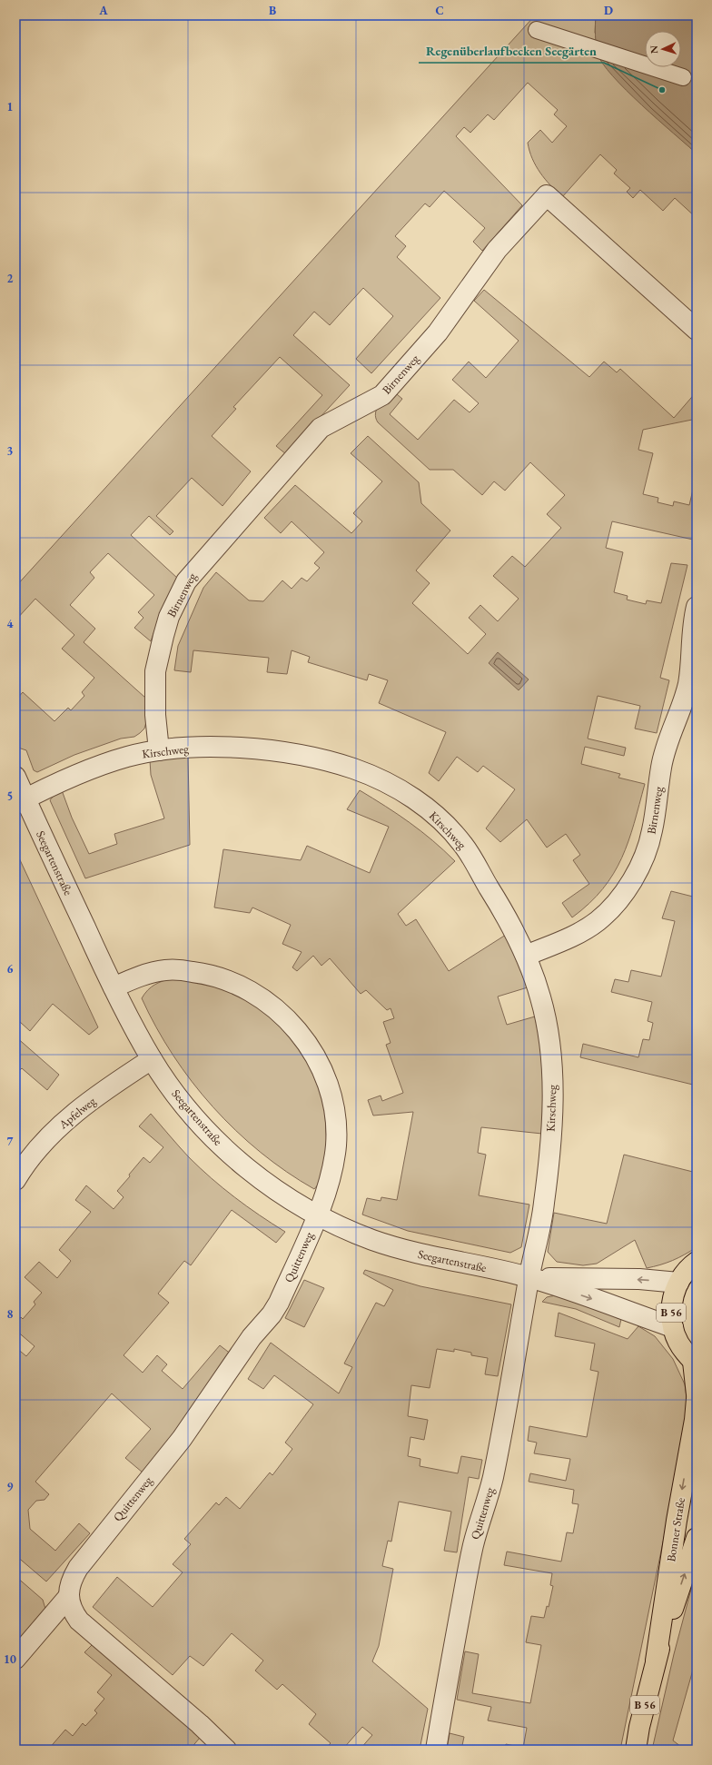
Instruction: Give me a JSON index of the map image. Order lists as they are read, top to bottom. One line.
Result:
{"streets":{"main road":["B 56","Bonner Straße"],"street":["Birnenweg","Kirschweg","Seegartenstraße","Apfelweg","Quittenweg"]},"crossings":[["Birnenweg","Kirschweg"],["Kirschweg","Seegartenstraße"],["Kirschweg","Quittenweg"],["Seegartenstraße","Apfelweg"],["Seegartenstraße","Quittenweg"],["Seegartenstraße","B 56"]],"places":["Regenüberlaufbecken Seegärten"],"north":"left","grid":{"columns":["A","B","C","D"],"rows":["1","2","3","4","5","6","7","8","9","10"]}}
